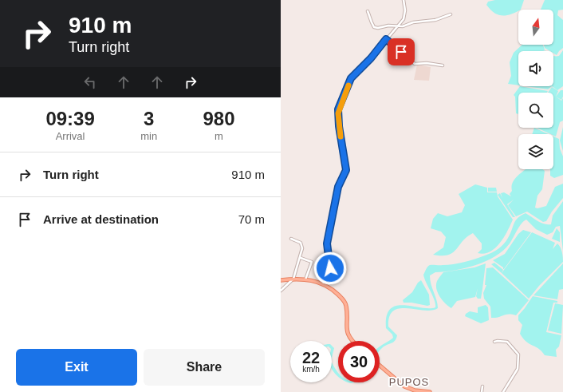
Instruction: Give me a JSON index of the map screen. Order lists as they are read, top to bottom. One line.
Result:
{"districts":["PUPOS"],"north":"top","page":{"turn":["910 m","Turn right"],"eta":["09:39","Arrival","3","min","980","m"],"list":[{"name":"Turn right","value":"910 m"},{"name":"Arrive at destination","value":"70 m"}],"speed":"22 km/h","limit":"30","buttons":["Exit","Share"]}}
